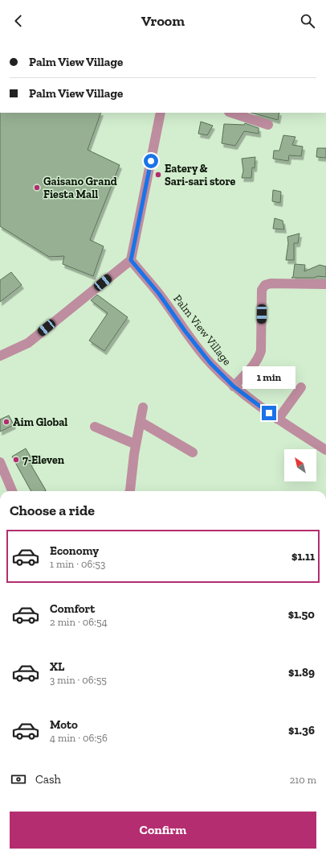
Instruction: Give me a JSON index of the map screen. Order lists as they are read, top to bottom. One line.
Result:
{"streets":{"street":["Palm View Village"]},"places":["Eatery & Sari-sari store","Gaisano Grand Fiesta Mall","Aim Global","7-Eleven"],"north":"top left","page":{"header":"Vroom","banner":["Palm View Village","Palm View Village"],"bubble":"1 min","heading":"Choose a ride","list":[{"name":"Economy","note":"1 min · 06:53","value":"$1.11"},{"name":"Comfort","note":"2 min · 06:54","value":"$1.50"},{"name":"XL","note":"3 min · 06:55","value":"$1.89"},{"name":"Moto","note":"4 min · 06:56","value":"$1.36"}],"pay":["Cash","210 m"],"buttons":"Confirm"}}
